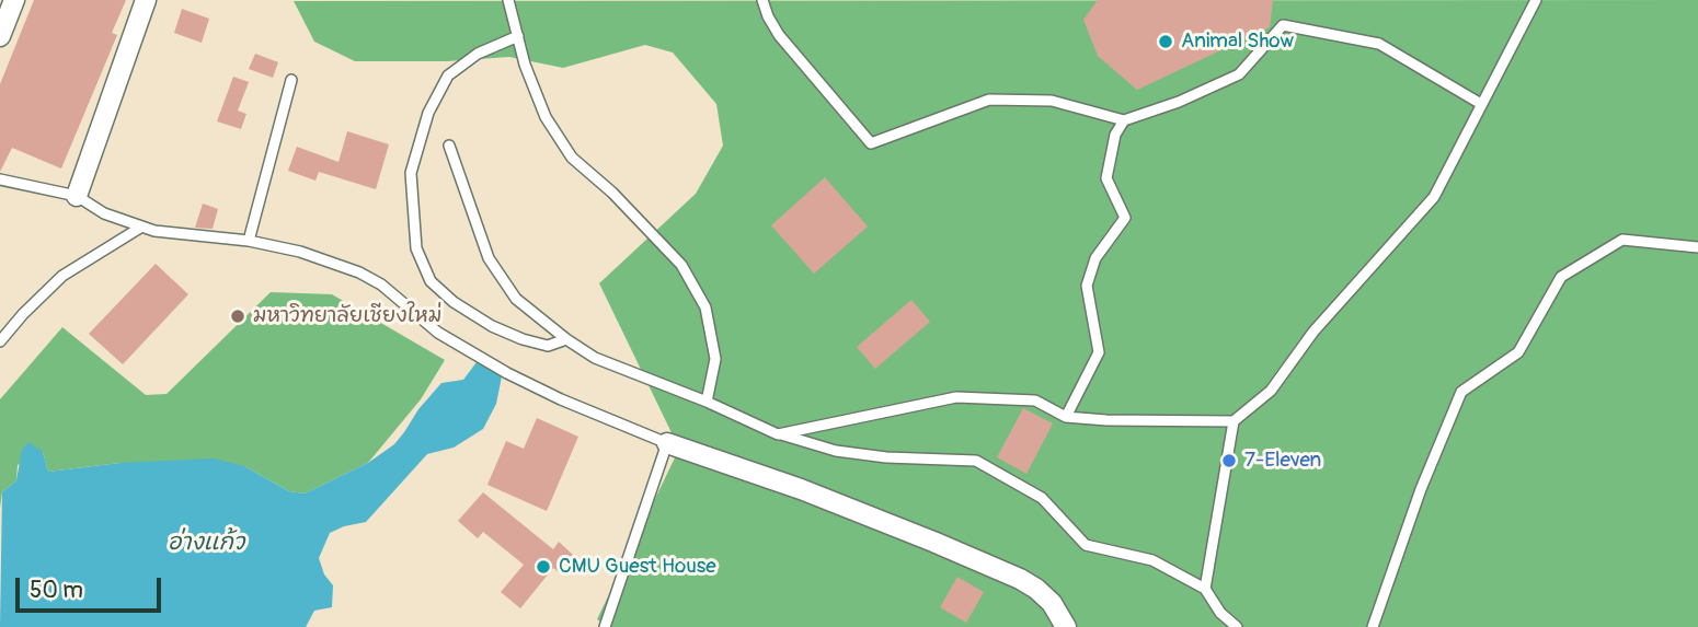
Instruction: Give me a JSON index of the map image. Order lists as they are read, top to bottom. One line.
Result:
{"water":["อ่างแก้ว"],"places":["Animal Show","มหาวิทยาลัยเชียงใหม่","7-Eleven","CMU Guest House"],"scale_bar":"50 m"}
